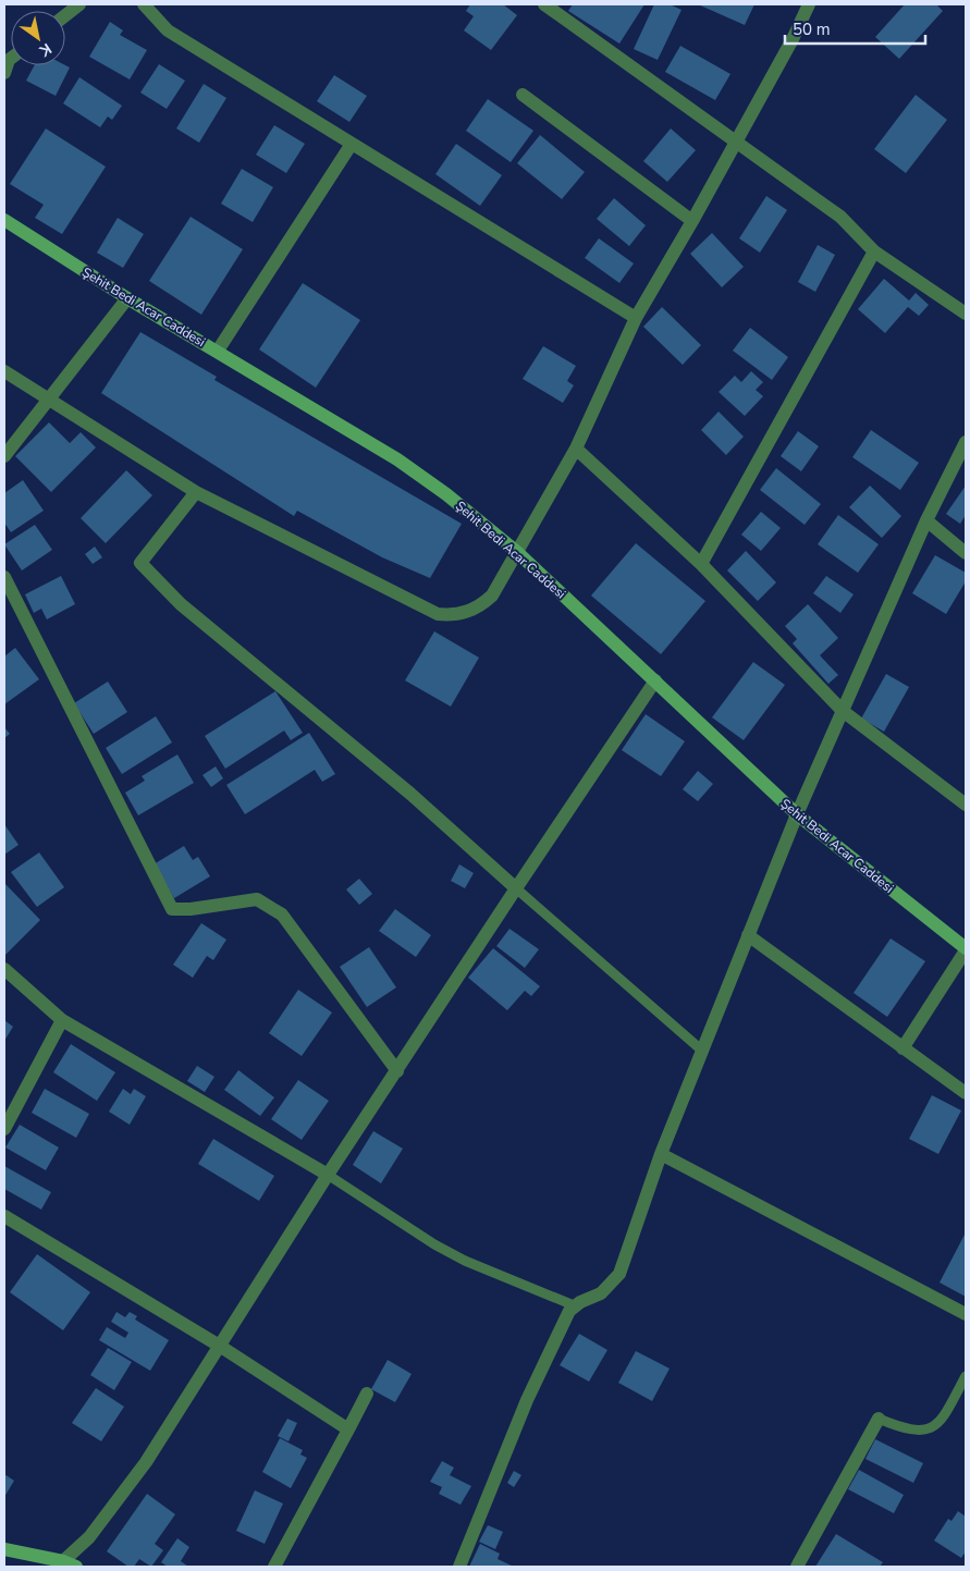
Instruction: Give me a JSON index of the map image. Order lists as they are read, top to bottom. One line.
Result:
{"streets":{"street":["Şehit Bedi Acar Caddesi"]},"scale_bar":"50 m","north":"bottom right"}
